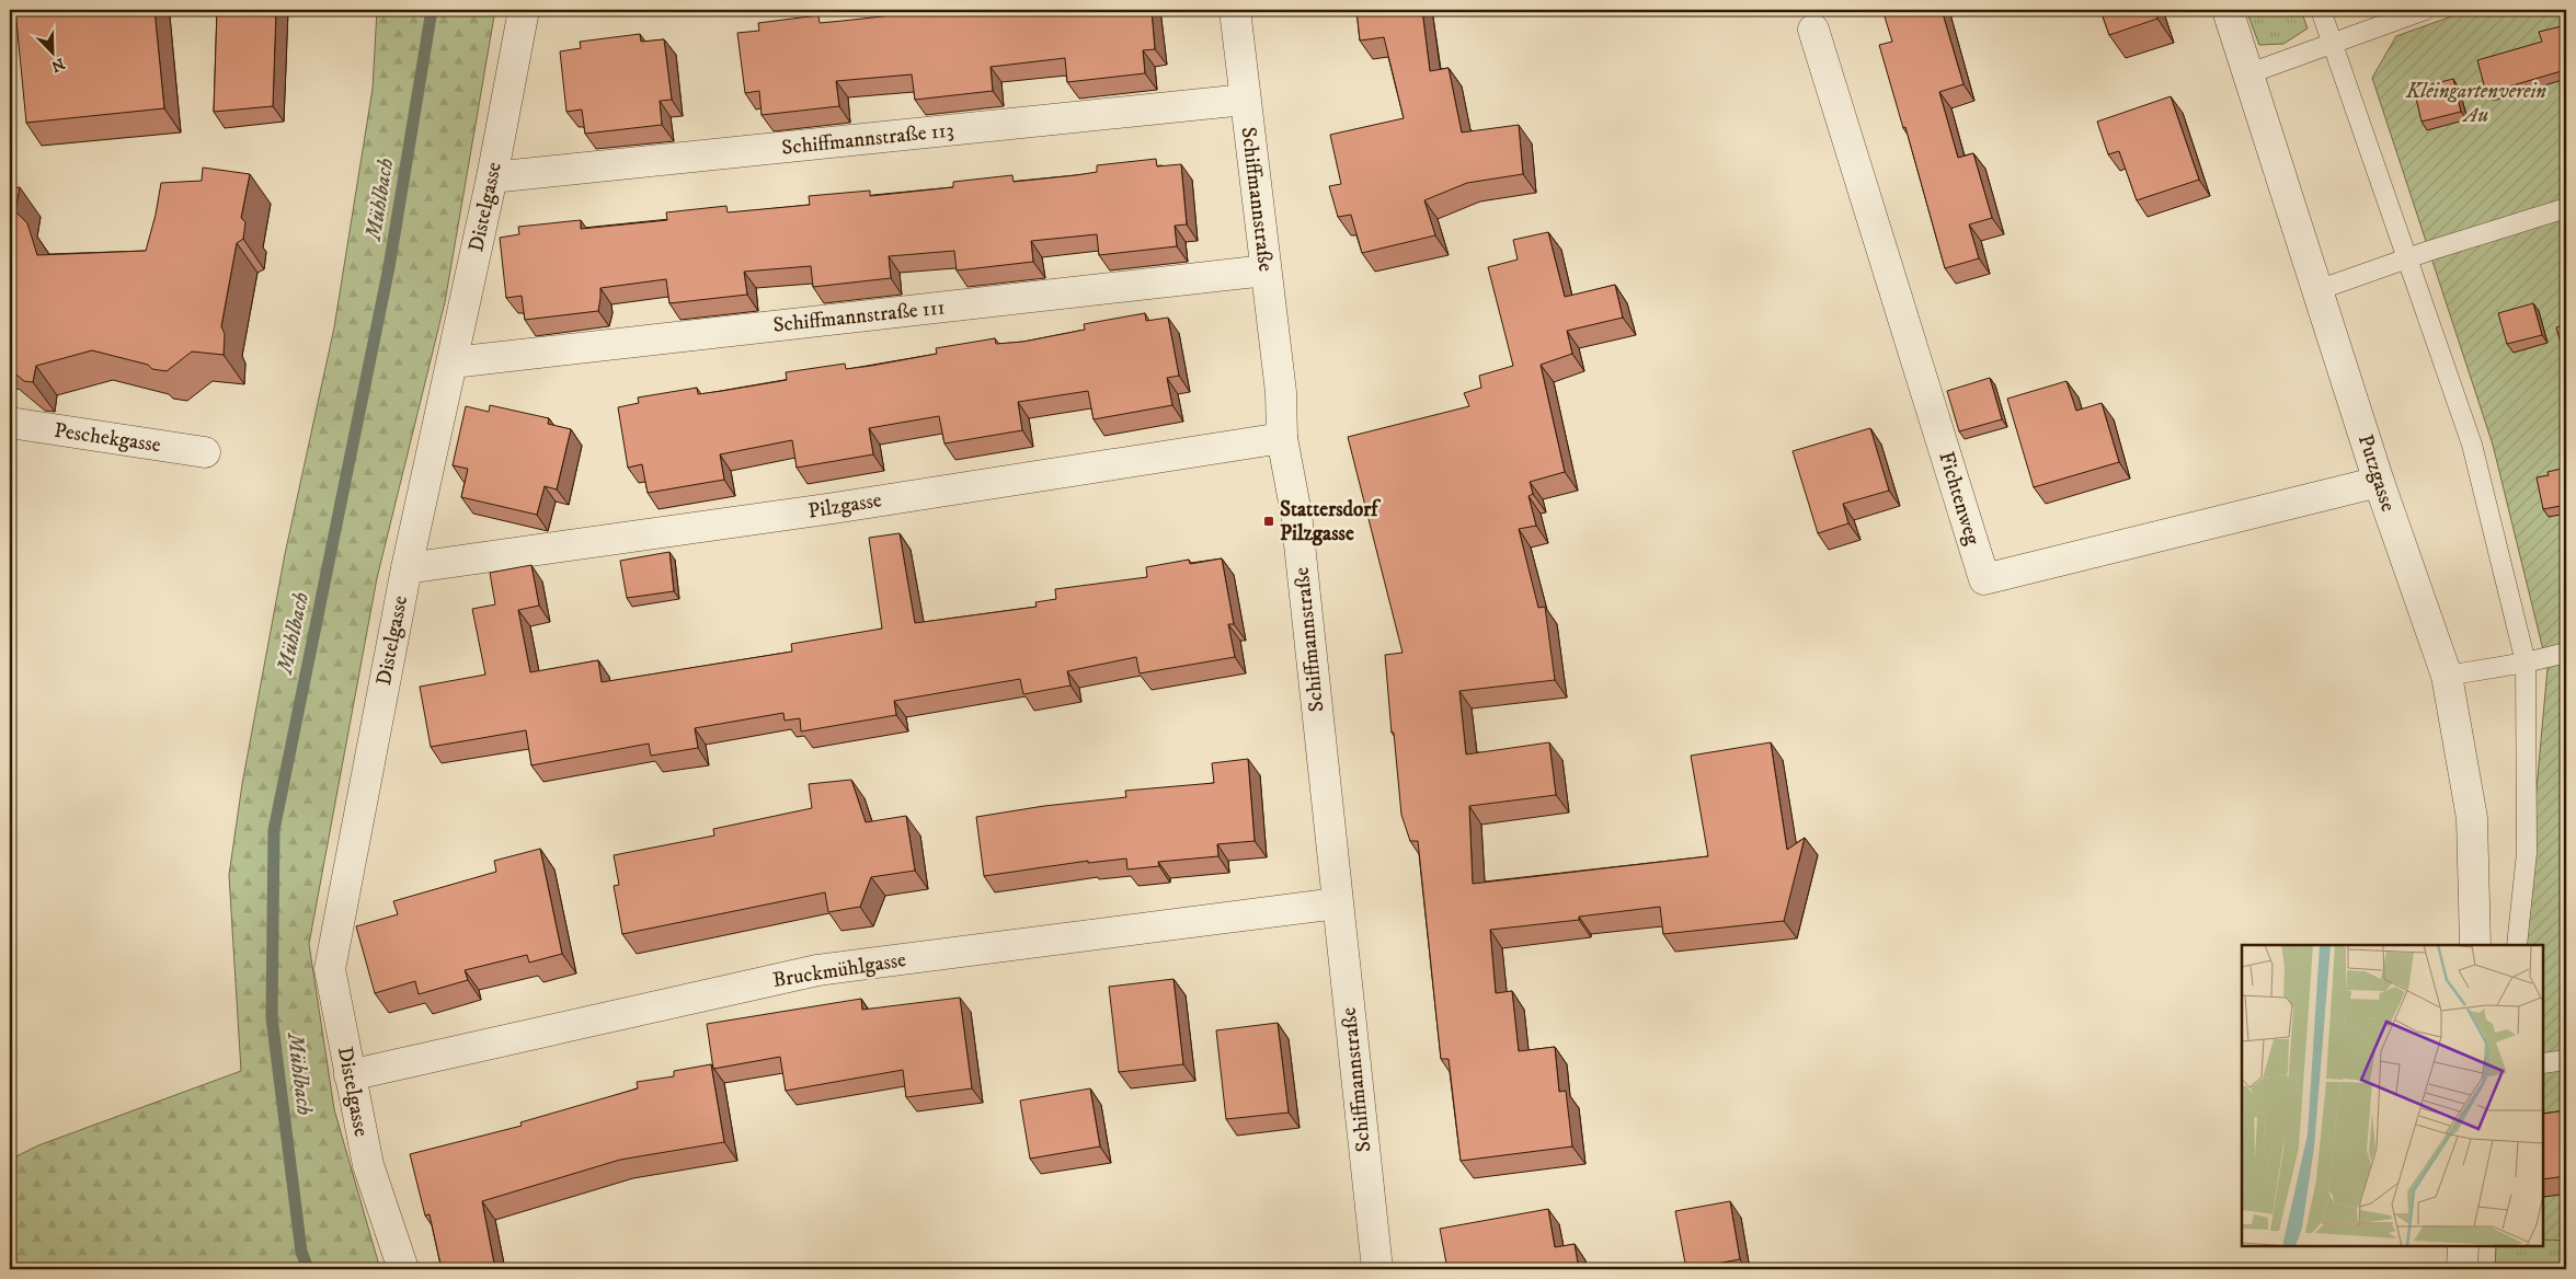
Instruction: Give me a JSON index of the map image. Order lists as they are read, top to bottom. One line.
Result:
{"streets":{"street":["Schiffmannstraße 113","Schiffmannstraße","Distelgasse","Schiffmannstraße 111","Peschekgasse","Putzgasse","Fichtenweg","Pilzgasse","Bruckmühlgasse"]},"crossings":[["Schiffmannstraße 113","Schiffmannstraße"],["Schiffmannstraße 113","Distelgasse"],["Schiffmannstraße","Schiffmannstraße 111"],["Schiffmannstraße","Pilzgasse"],["Schiffmannstraße","Bruckmühlgasse"],["Distelgasse","Schiffmannstraße 111"],["Distelgasse","Pilzgasse"],["Distelgasse","Bruckmühlgasse"],["Putzgasse","Fichtenweg"]],"water":["Mühlbach"],"parks":["Kleingartenverein Au"],"places":{"transit":["Stattersdorf Pilzgasse"]},"north":"bottom right"}
